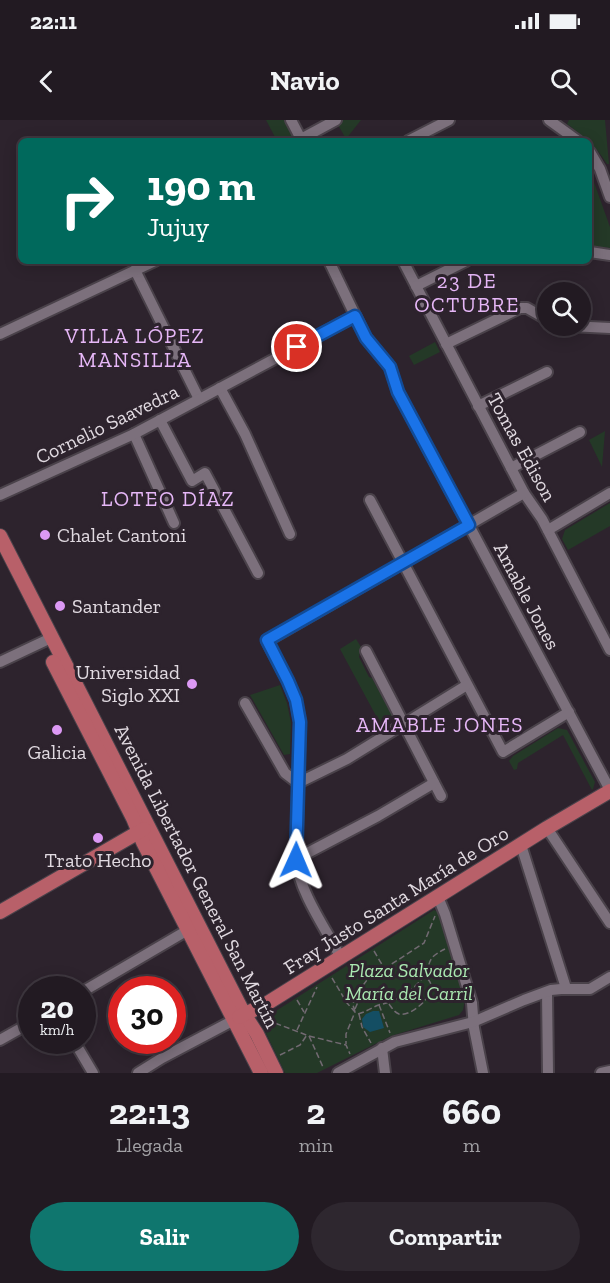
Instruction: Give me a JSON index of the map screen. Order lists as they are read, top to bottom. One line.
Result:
{"streets":{"main road":["Avenida Libertador General San Martín","Fray Justo Santa María de Oro"],"street":["Cornelio Saavedra","Tomas Edison","Amable Jones"]},"crossings":[["Cornelio Saavedra","Amable Jones"],["Amable Jones","Fray Justo Santa María de Oro"],["Avenida Libertador General San Martín","Fray Justo Santa María de Oro"]],"districts":["23 DE OCTUBRE","VILLA LÓPEZ MANSILLA","LOTEO DÍAZ","AMABLE JONES"],"parks":["Plaza Salvador María del Carril"],"places":["Chalet Cantoni","Santander","Universidad Siglo XXI","Galicia","Trato Hecho"],"page":{"status":"22:11","header":"Navio","turn":["190 m","Jujuy"],"speed":"20 km/h","limit":"30","eta":["22:13","Llegada","2","min","660","m"],"buttons":["Salir","Compartir"]}}
